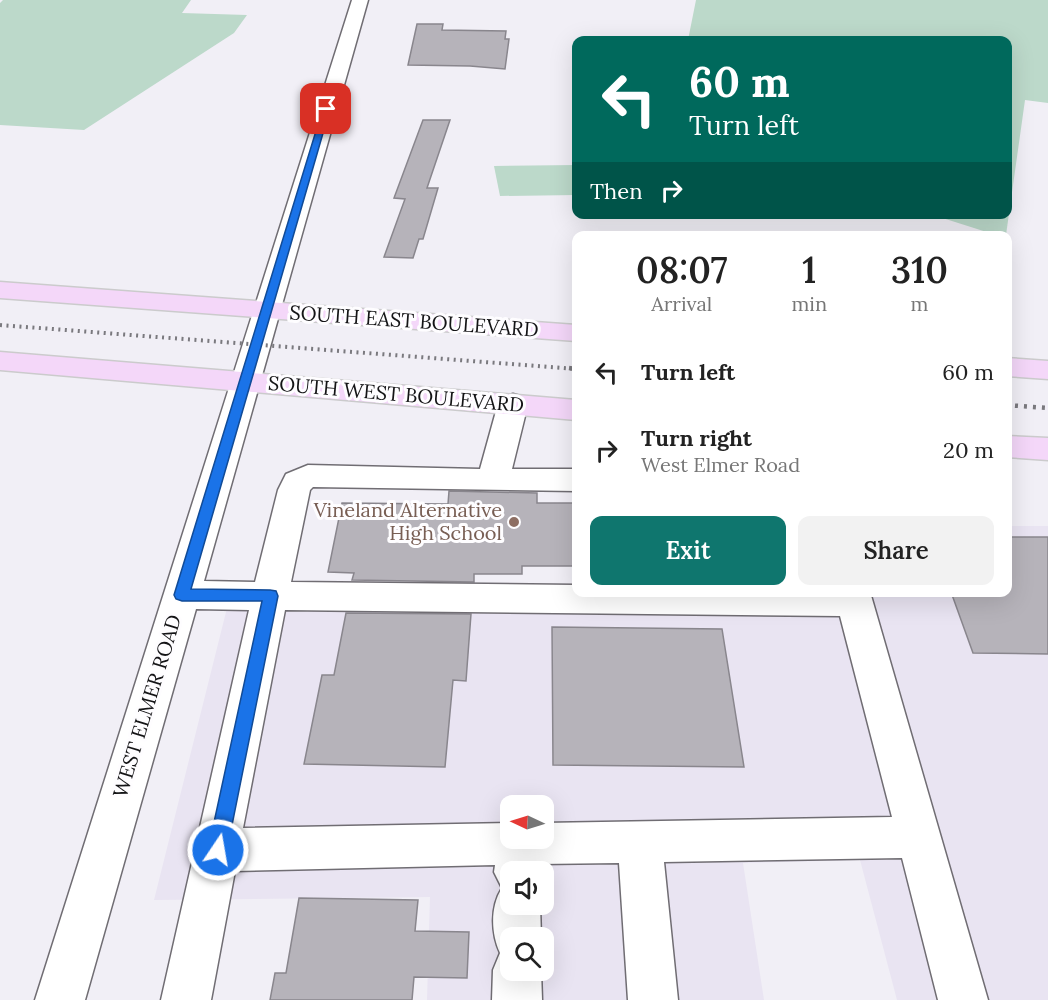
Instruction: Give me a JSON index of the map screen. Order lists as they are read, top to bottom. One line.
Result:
{"streets":{"main road":["SOUTH EAST BOULEVARD","SOUTH WEST BOULEVARD"],"street":["WEST ELMER ROAD"]},"crossings":[["SOUTH EAST BOULEVARD","WEST ELMER ROAD"],["SOUTH WEST BOULEVARD","WEST ELMER ROAD"]],"places":["Vineland Alternative High School"],"north":"left","page":{"turn":["60 m","Turn left"],"then":"Then","eta":["08:07","Arrival","1","min","310","m"],"list":[{"name":"Turn left","value":"60 m"},{"name":"Turn right","note":"West Elmer Road","value":"20 m"}],"buttons":["Exit","Share"]}}
